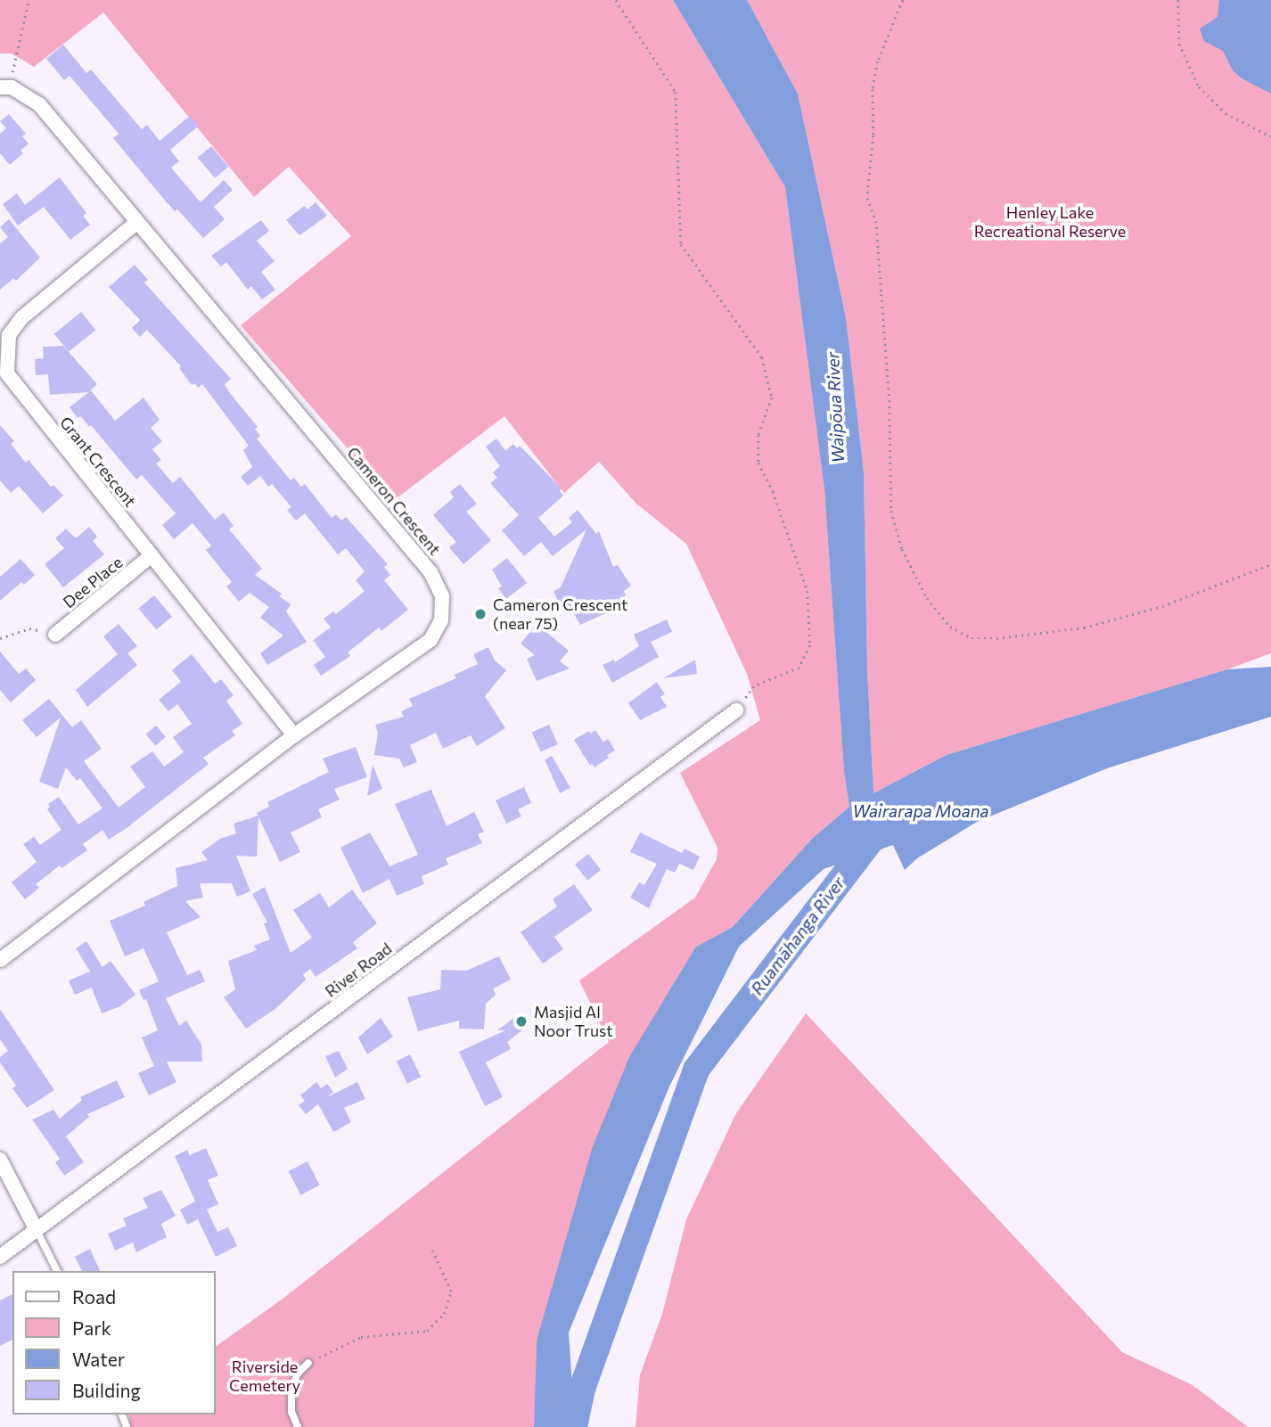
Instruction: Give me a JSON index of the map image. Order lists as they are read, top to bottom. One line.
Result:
{"streets":{"street":["Grant Crescent","Cameron Crescent","Dee Place","River Road"]},"crossings":[["Grant Crescent","Cameron Crescent"],["Grant Crescent","Dee Place"]],"water":["Waipōua River","Wairarapa Moana","Ruamāhanga River"],"parks":["Henley Lake Recreational Reserve","Riverside Cemetery"],"places":["Cameron Crescent (near 75)","Masjid Al Noor Trust"],"legend":["Road","Park","Water","Building"]}
